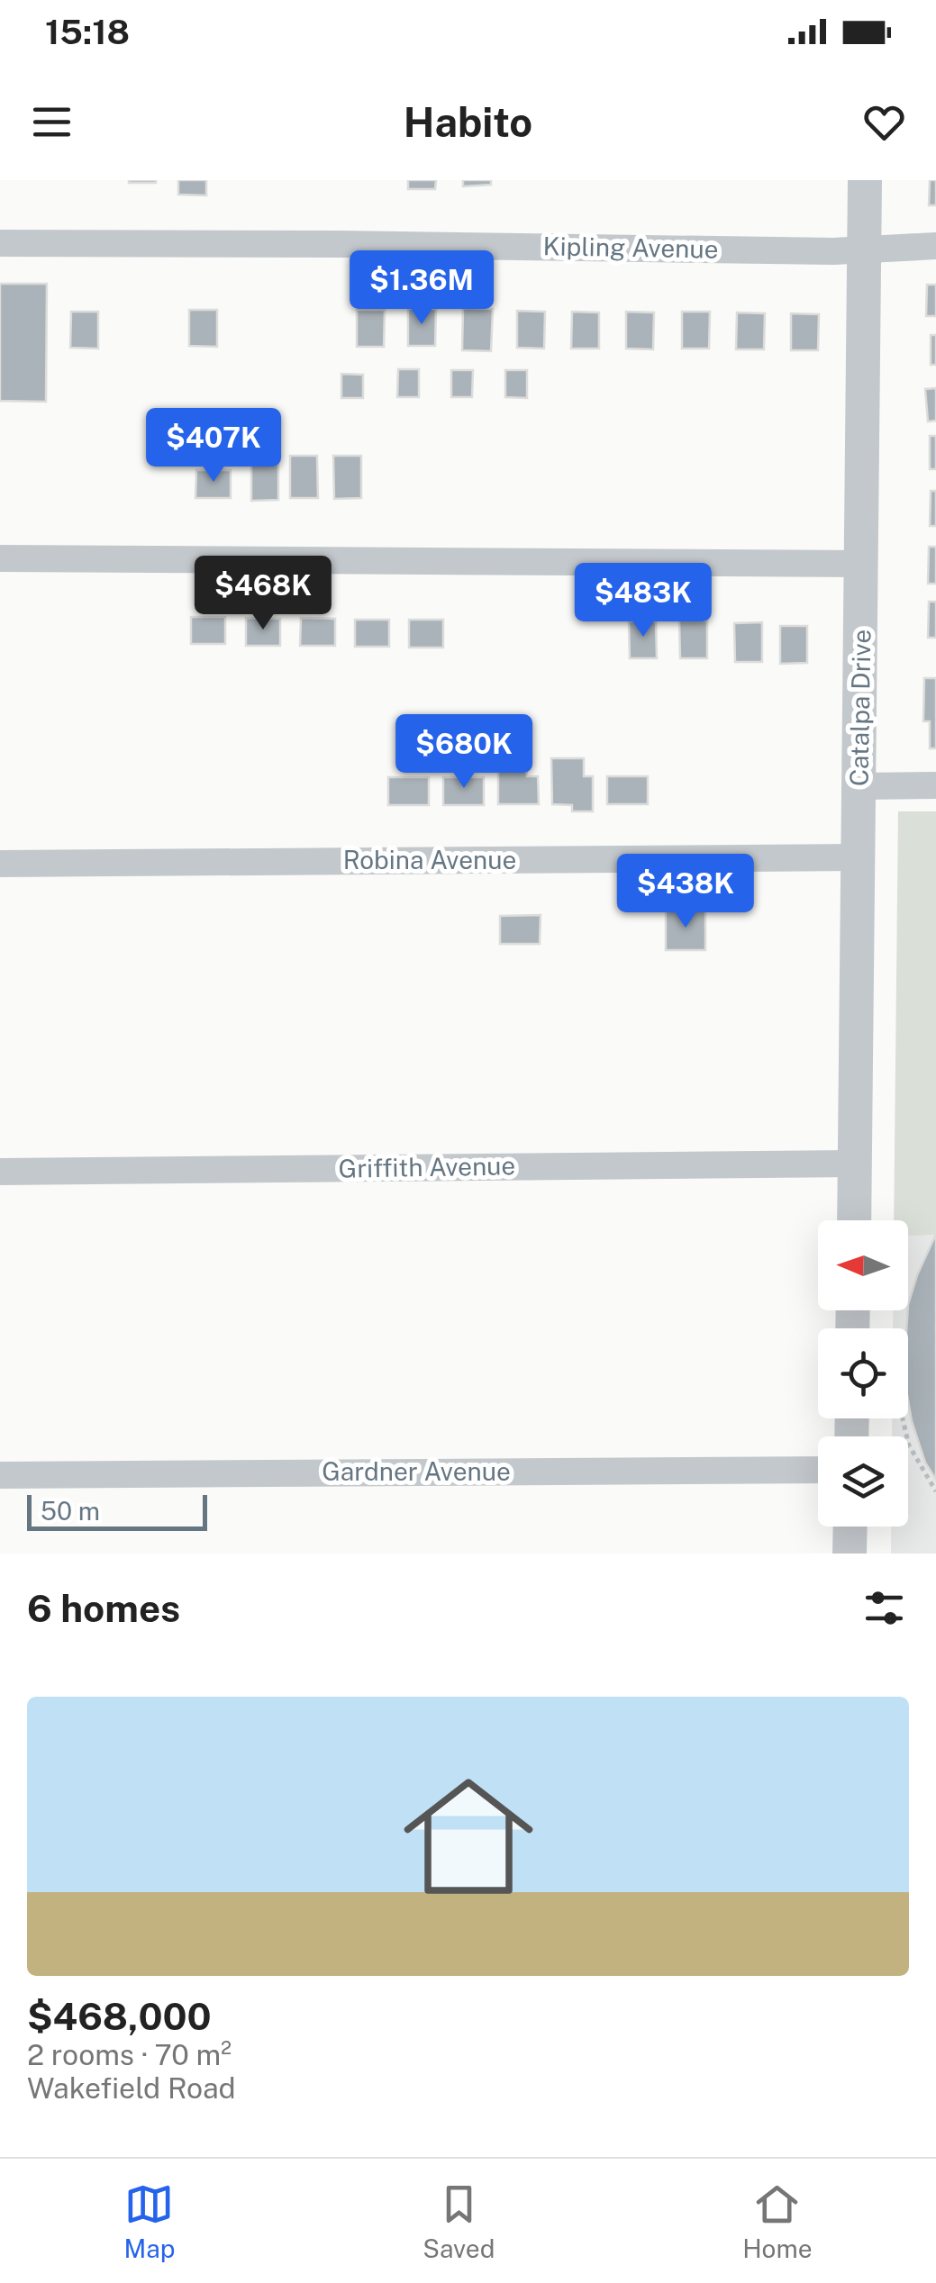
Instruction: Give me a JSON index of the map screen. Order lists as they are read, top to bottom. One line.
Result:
{"streets":{"street":["Kipling Avenue","Catalpa Drive","Robina Avenue","Griffith Avenue","Gardner Avenue"]},"crossings":[["Kipling Avenue","Catalpa Drive"],["Catalpa Drive","Robina Avenue"],["Catalpa Drive","Griffith Avenue"]],"scale_bar":"50 m","north":"left","page":{"status":"15:18","header":"Habito","price":["$1.36M","$407K","$468K","$483K","$680K","$438K"],"scale":"50 m","heading":"6 homes","list":[{"name":"$468,000","note":"2 rooms · 70 m² · Wakefield Road"}],"tabs":["Map","Saved","Home"]}}
